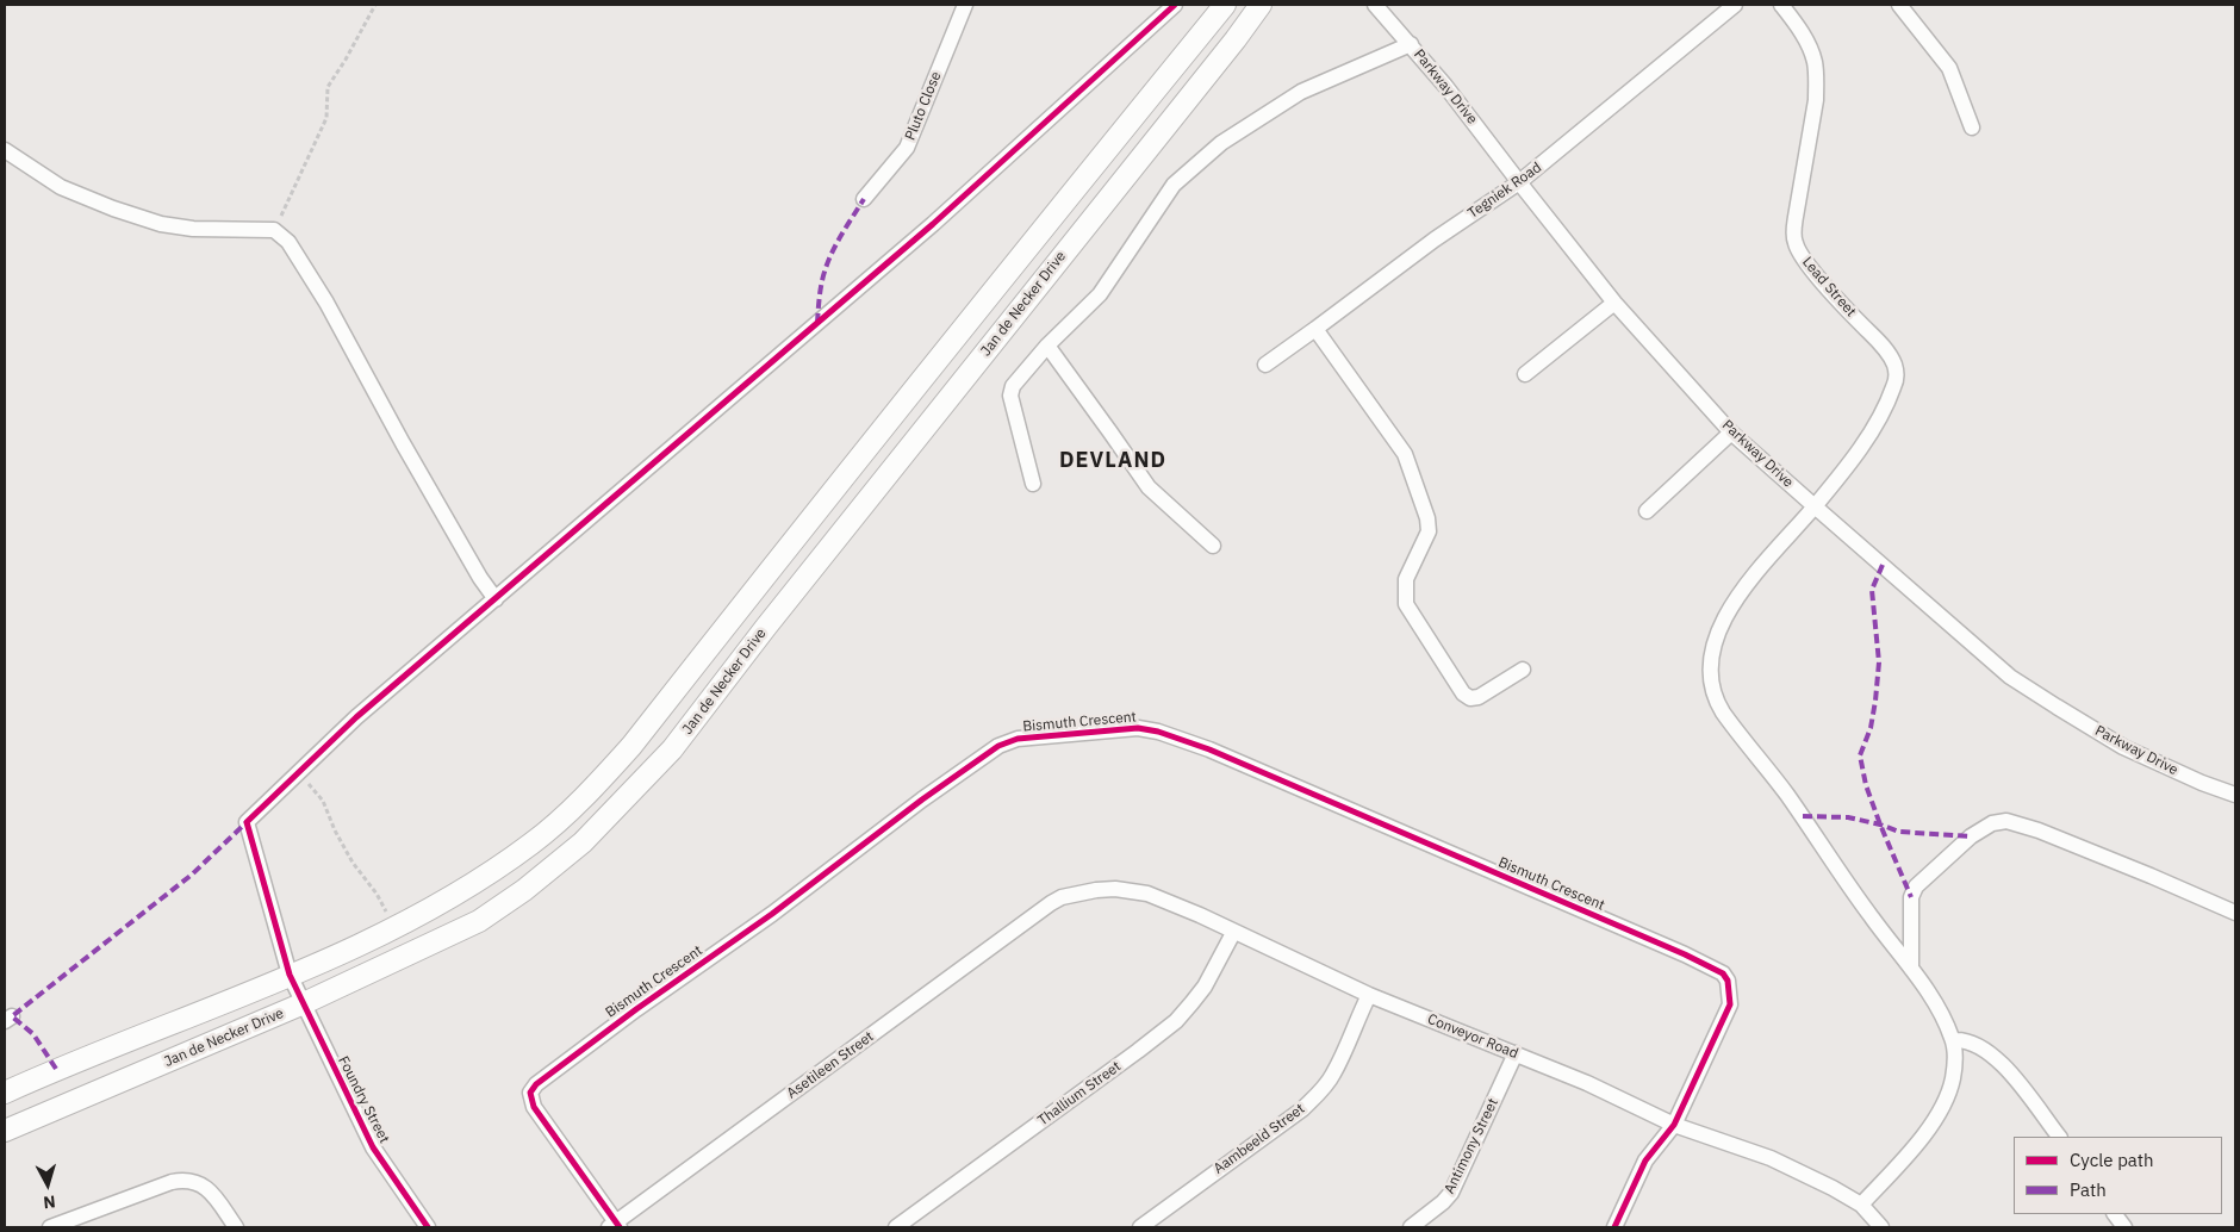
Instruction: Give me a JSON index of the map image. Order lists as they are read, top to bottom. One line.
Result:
{"streets":{"main road":["Jan de Necker Drive"],"street":["Parkway Drive","Pluto Close","Tegniek Road","Lead Street","Bismuth Crescent","Conveyor Road","Asetileen Street","Thallium Street","Foundry Street","Aambeeld Street","Antimony Street"]},"crossings":[["Parkway Drive","Tegniek Road"],["Parkway Drive","Lead Street"],["Jan de Necker Drive","Foundry Street"],["Bismuth Crescent","Conveyor Road"],["Bismuth Crescent","Asetileen Street"],["Conveyor Road","Asetileen Street"],["Conveyor Road","Thallium Street"],["Conveyor Road","Aambeeld Street"],["Conveyor Road","Antimony Street"]],"districts":["DEVLAND"],"legend":["Cycle path","Path"],"north":"bottom"}
